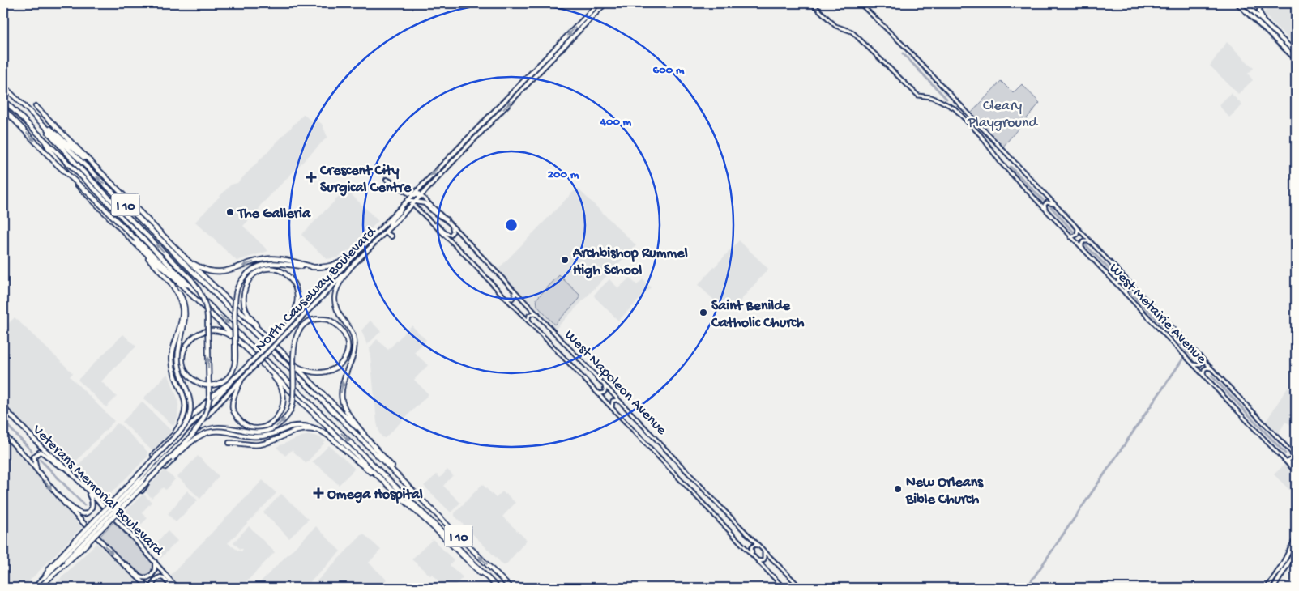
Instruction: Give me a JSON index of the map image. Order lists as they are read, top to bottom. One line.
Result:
{"streets":{"highway":["I 10"],"main road":["North Causeway Boulevard","West Metairie Avenue","West Napoleon Avenue","Veterans Memorial Boulevard"]},"crossings":[["North Causeway Boulevard","West Napoleon Avenue"]],"parks":["Cleary Playground"],"places":{"health":["Crescent City Surgical Centre","Omega Hospital"],"other":["The Galleria","Archbishop Rummel High School","Saint Benilde Catholic Church","New Orleans Bible Church"]},"rings":["600 m","400 m","200 m"]}
